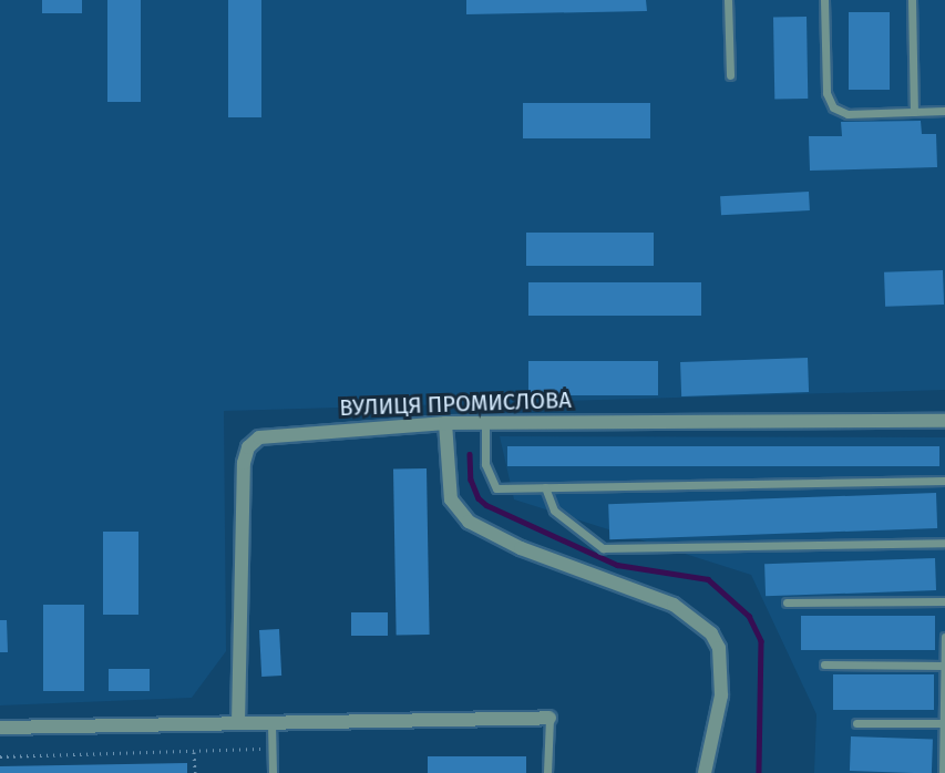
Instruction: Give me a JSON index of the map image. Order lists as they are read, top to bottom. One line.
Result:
{"streets":{"street":["ВУЛИЦЯ ПРОМИСЛОВА"]}}
